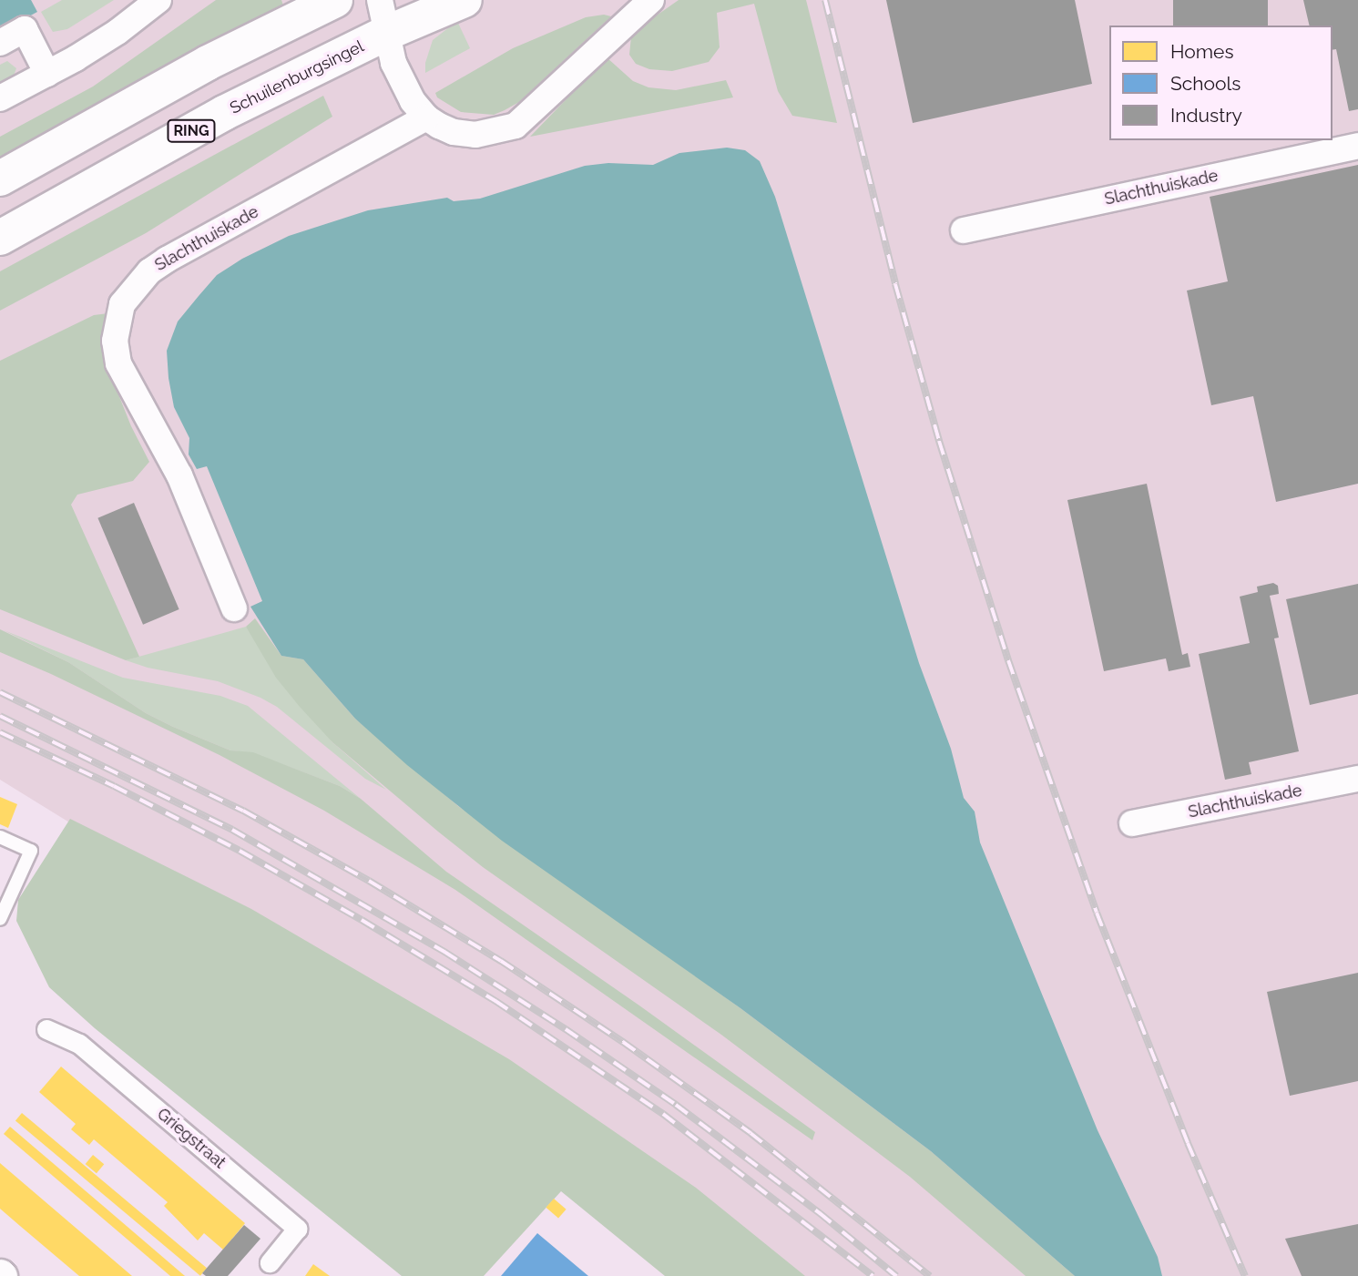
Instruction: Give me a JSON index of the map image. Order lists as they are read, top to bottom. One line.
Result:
{"streets":{"main road":["Schuilenburgsingel","RING"],"street":["Slachthuiskade","Griegstraat"]},"legend":["Homes","Schools","Industry"]}
